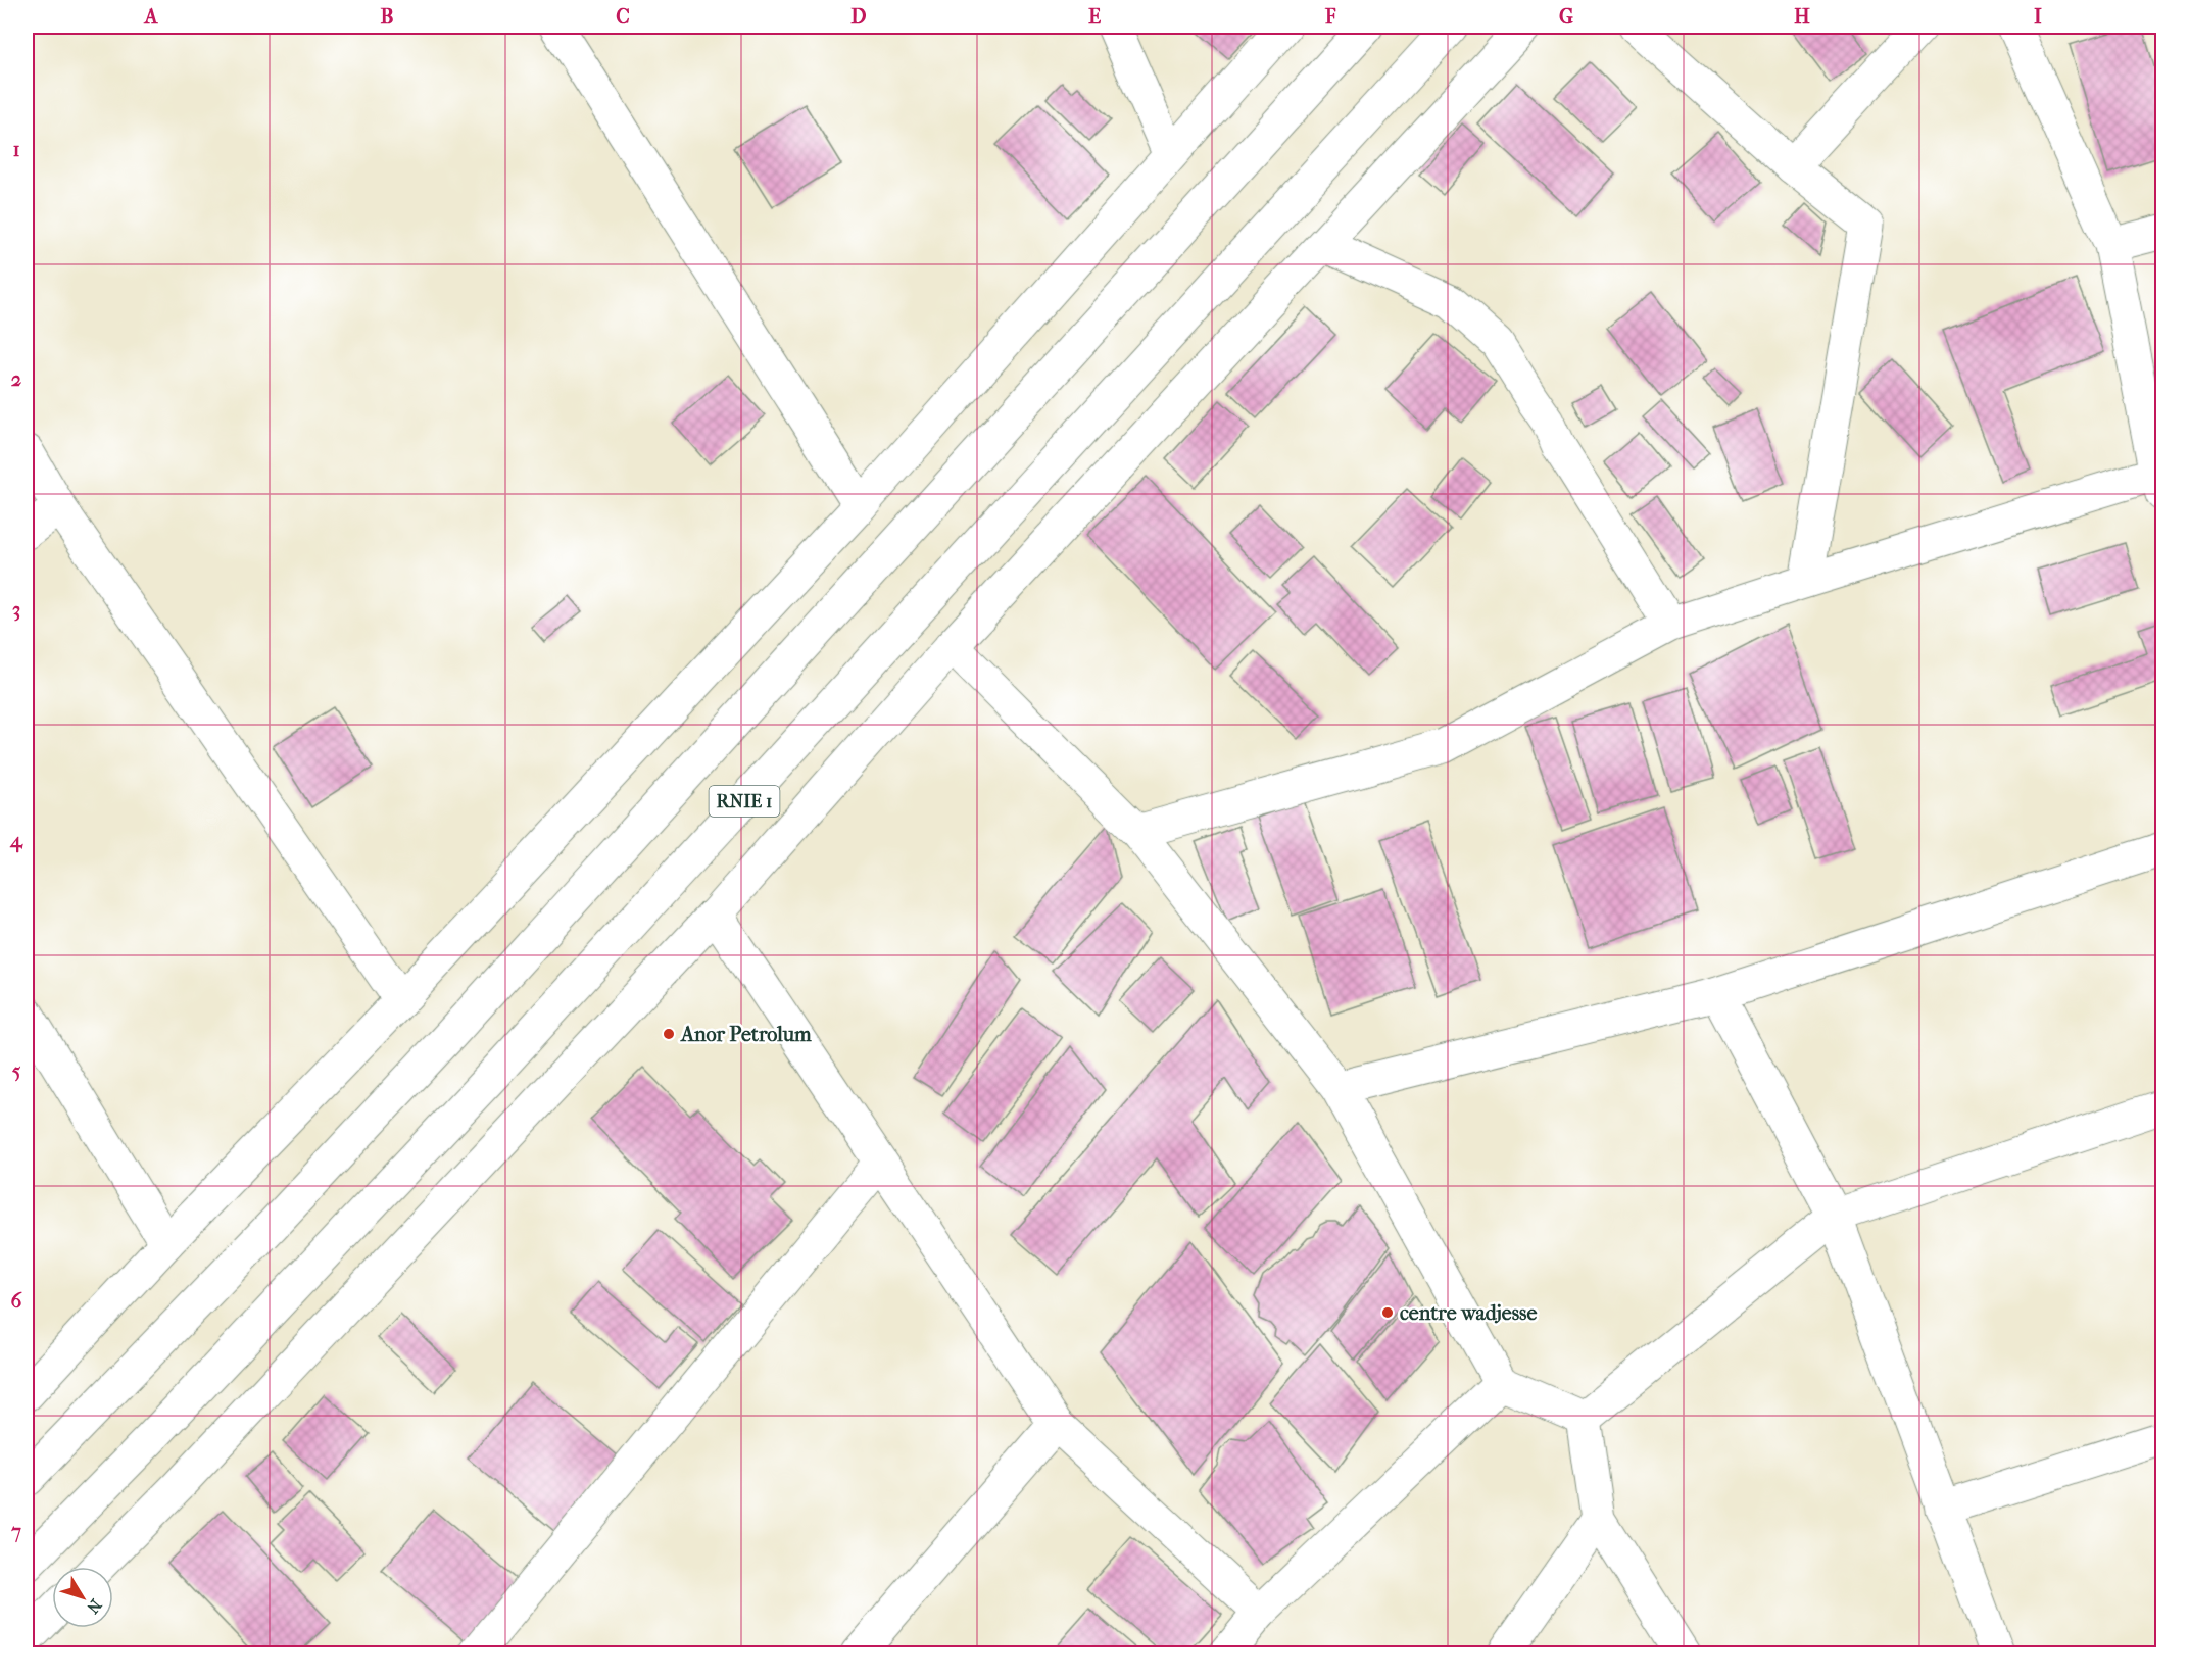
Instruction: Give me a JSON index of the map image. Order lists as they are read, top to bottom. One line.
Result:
{"streets":{"main road":["RNIE 1"]},"places":["Anor Petrolum","centre wadjesse"],"north":"bottom right","grid":{"columns":["A","B","C","D","E","F","G","H","I"],"rows":["1","2","3","4","5","6","7"]}}
